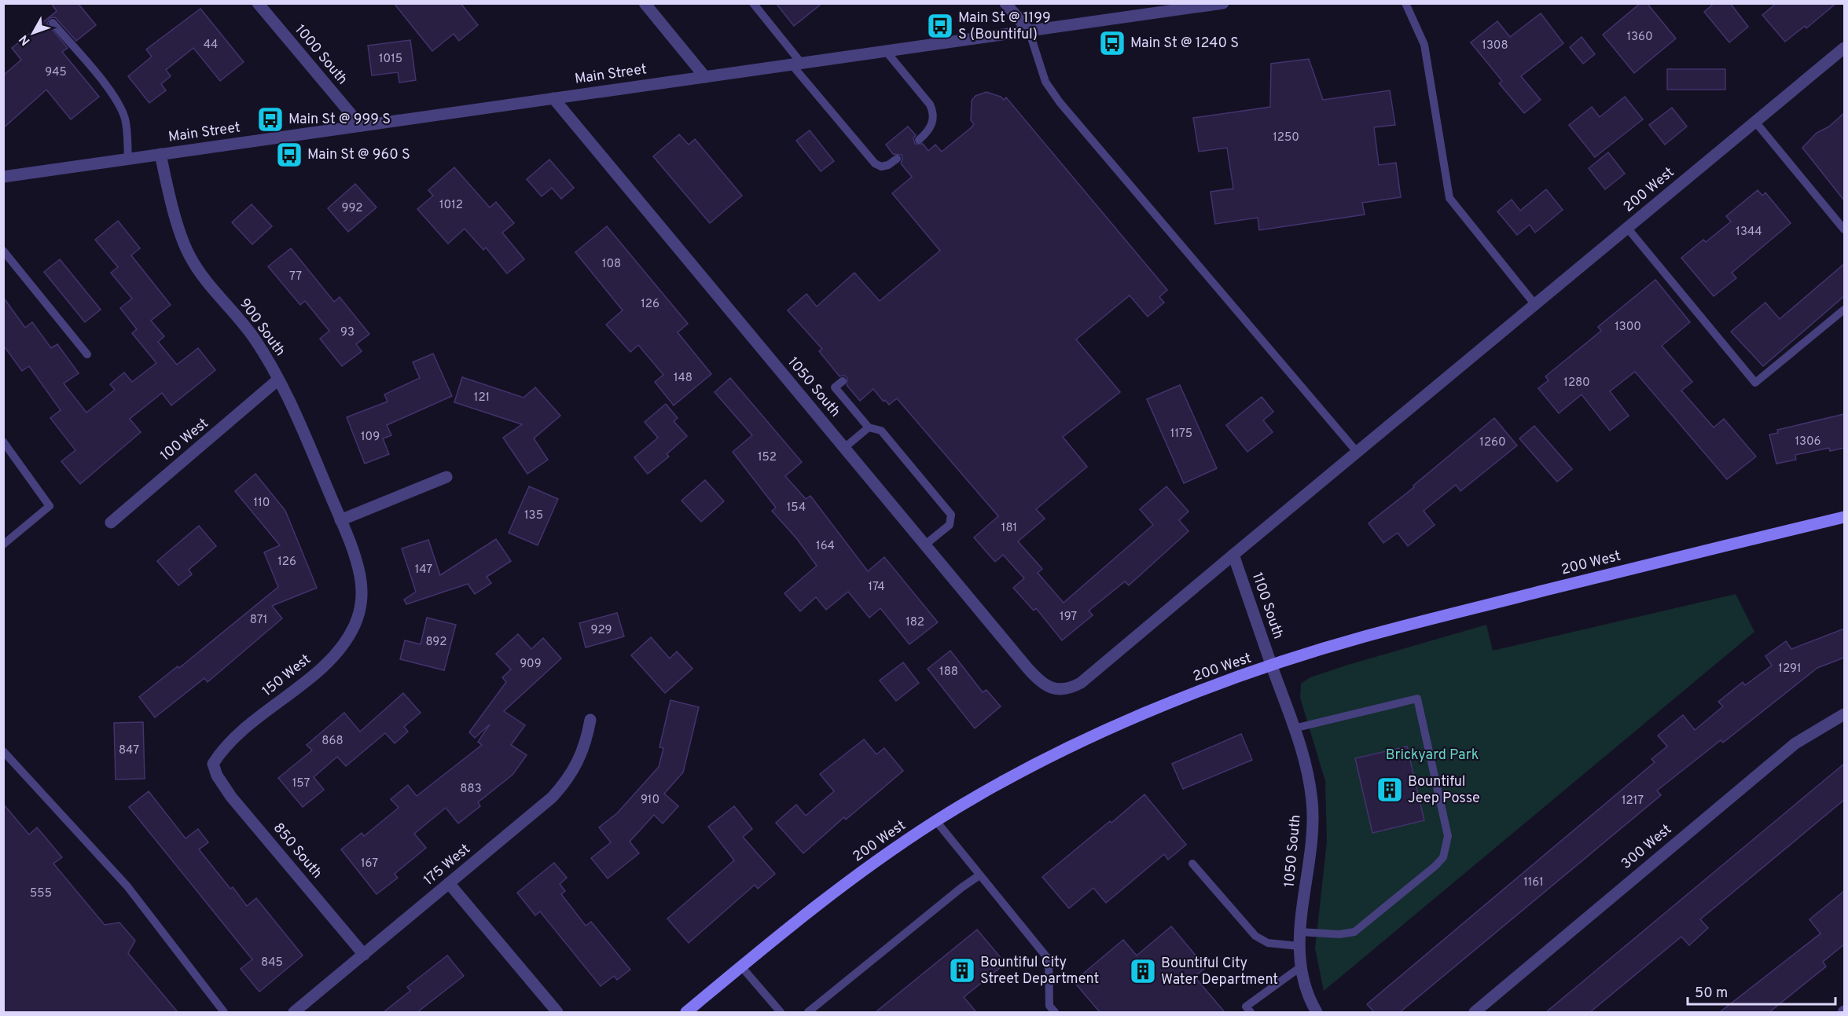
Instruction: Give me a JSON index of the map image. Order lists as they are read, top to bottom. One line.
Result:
{"streets":{"main road":["200 West"],"street":["1000 South","Main Street","900 South","1050 South","100 West","1100 South","150 West","300 West","850 South","175 West"]},"crossings":[["1000 South","Main Street"],["Main Street","900 South"],["Main Street","1050 South"],["200 West","1050 South"],["200 West","1100 South"],["900 South","100 West"],["900 South","150 West"],["1050 South","1100 South"],["150 West","850 South"],["850 South","175 West"]],"parks":["Brickyard Park"],"places":{"bus stop":["Main St @ 1199 S (Bountiful)","Main St @ 1240 S","Main St @ 999 S","Main St @ 960 S"],"building":["Bountiful Jeep Posse","Bountiful City Street Department","Bountiful City Water Department"]},"house_numbers":["1360","44","1308","1015","945","1250","1012","992","1344","108","77","126","1300","93","148","1280","121","1175","109","1306","1260","152","110","154","135","181","164","126","147","174","197","871","182","929","892","909","1291","188","868","847","157","883","910","1217","167","1161","555","845"],"scale_bar":"50 m","north":"bottom left"}
